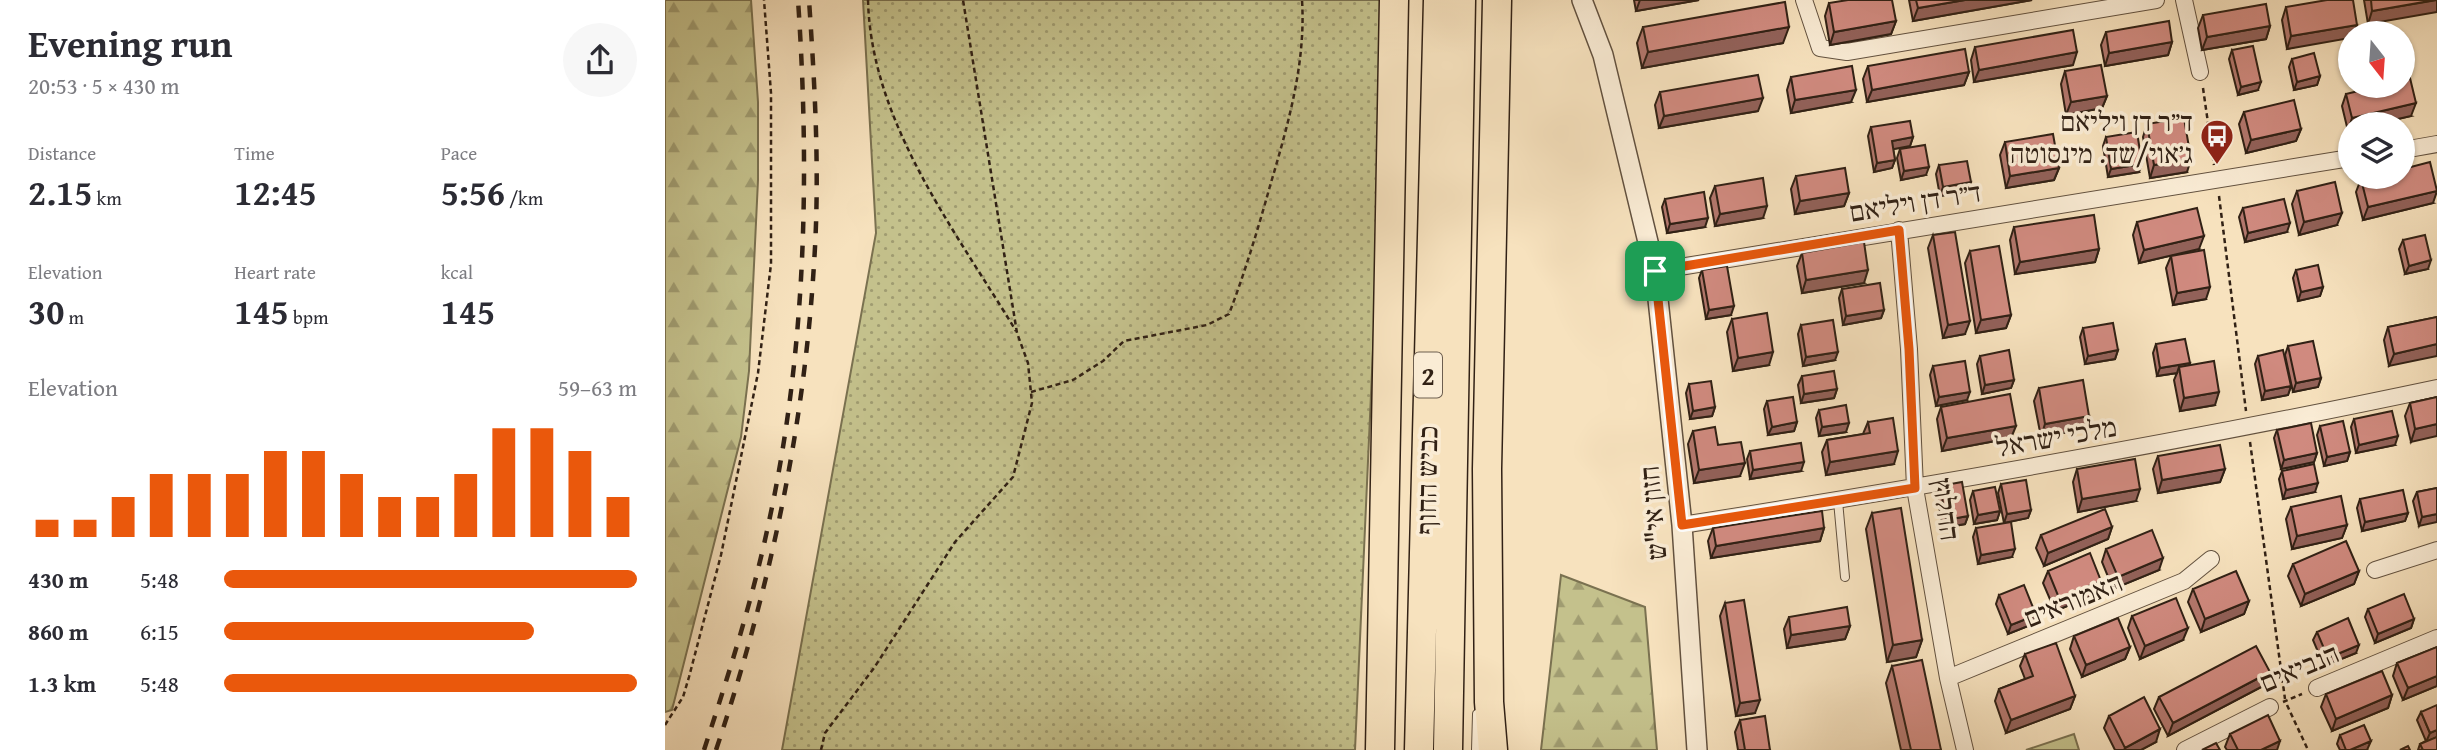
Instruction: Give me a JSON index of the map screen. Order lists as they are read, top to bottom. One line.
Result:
{"streets":{"highway":["2","כביש החוף"],"street":["ד״ר דן ויליאם","מלכי ישראל","החלוץ","חזון אי\"ש","האמוראים","הנביאים"]},"crossings":[["ד״ר דן ויליאם","החלוץ"],["ד״ר דן ויליאם","חזון אי\"ש"],["מלכי ישראל","החלוץ"],["מלכי ישראל","חזון אי\"ש"],["החלוץ","האמוראים"]],"places":{"bus stop":["ד״ר דן ויליאם ג׳אוי/שד. מינסוטה"]},"north":"bottom","page":{"heading":["Evening run","20:53 · 5 × 430 m"],"stats":[["Distance","2.15 km"],["Time","12:45"],["Pace","5:56 /km"],["Elevation","30 m"],["Heart rate","145 bpm"],["kcal","145"]],"chart":["Elevation","59–63 m"],"list":[{"name":"430 m","note":"5:48"},{"name":"860 m","note":"6:15"},{"name":"1.3 km","note":"5:48"}]}}
